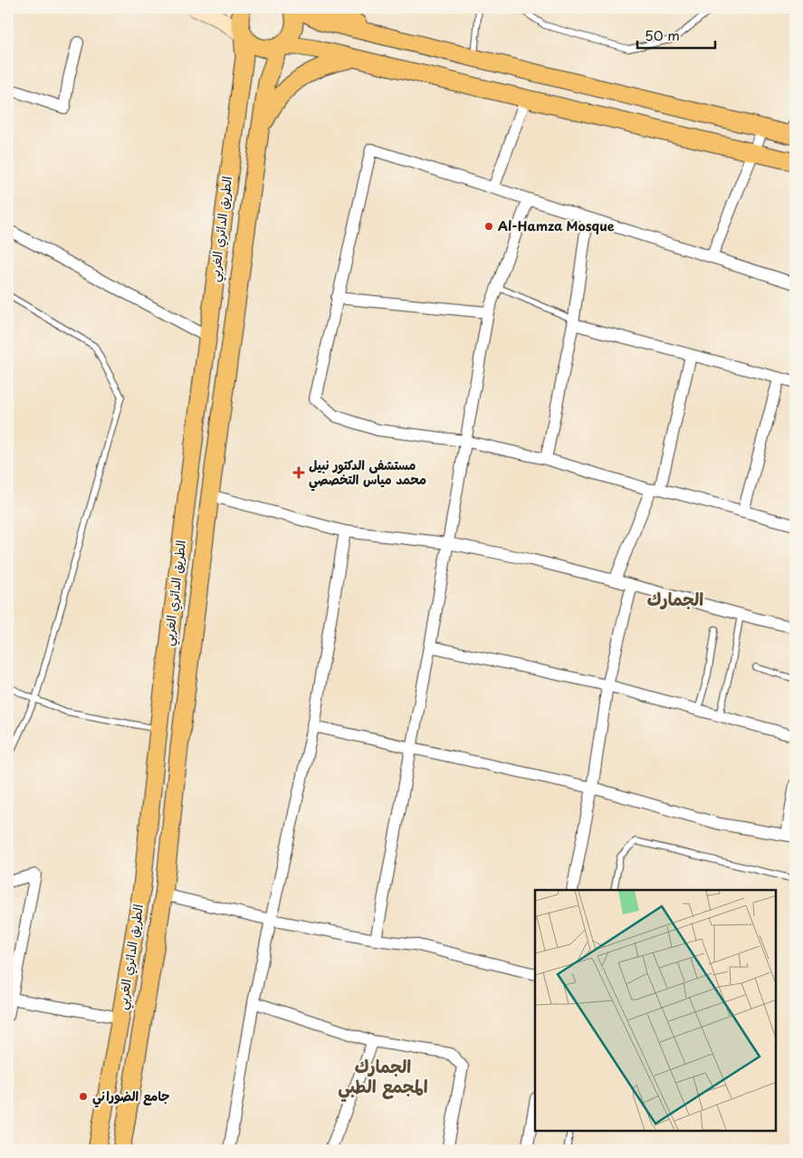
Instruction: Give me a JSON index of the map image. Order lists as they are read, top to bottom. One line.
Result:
{"streets":{"main road":["الطريق الدائري الغربي"]},"districts":["الجمارك","الجمارك المجمع الطبي"],"places":{"other":["Al-Hamza Mosque","جامع الضوراني"],"health":["مستشفى الدكتور نبيل محمد مياس التخصصي"]},"scale_bar":"50 m"}
